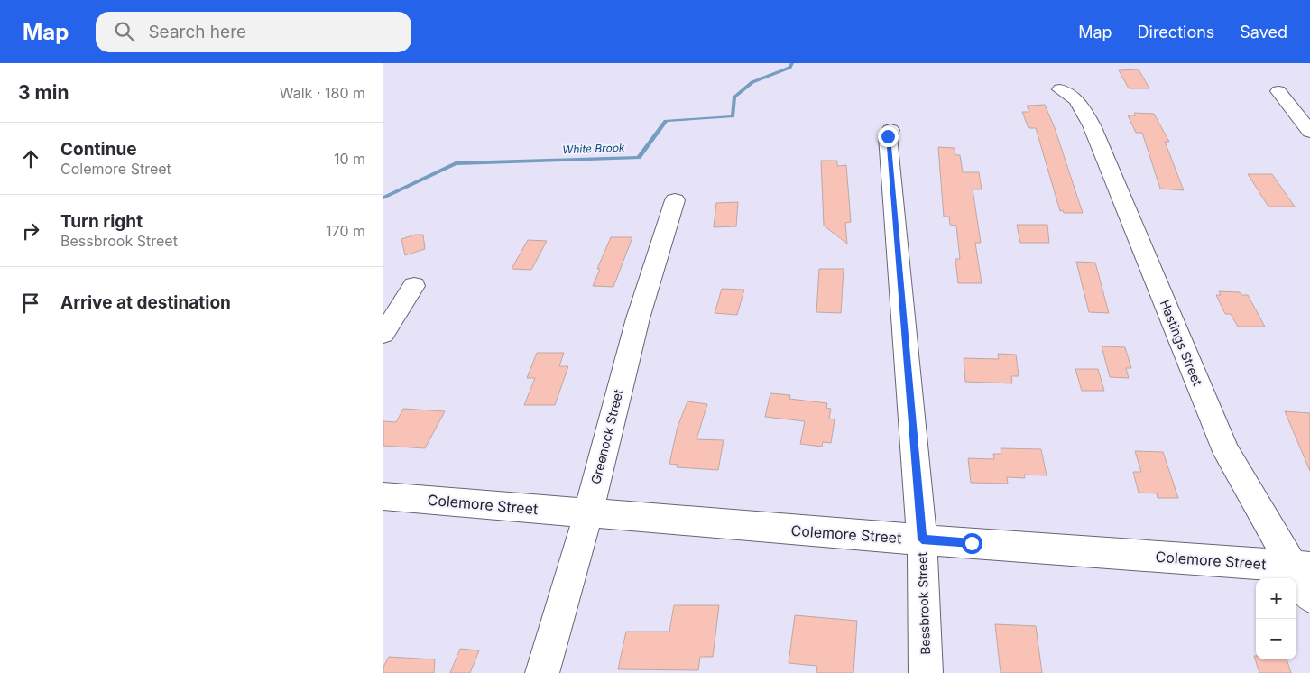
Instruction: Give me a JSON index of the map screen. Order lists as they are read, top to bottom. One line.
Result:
{"streets":{"street":["Hastings Street","Greenock Street","Colemore Street","Bessbrook Street"]},"crossings":[["Hastings Street","Colemore Street"],["Greenock Street","Colemore Street"],["Colemore Street","Bessbrook Street"]],"water":["White Brook"],"page":{"header":"Map","search":"Search here","nav":["Map","Directions","Saved"],"heading":["3 min","Walk · 180 m"],"list":[["Continue","Colemore Street","10 m"],["Turn right","Bessbrook Street","170 m"],"Arrive at destination"],"map_buttons":["+","−"]}}
